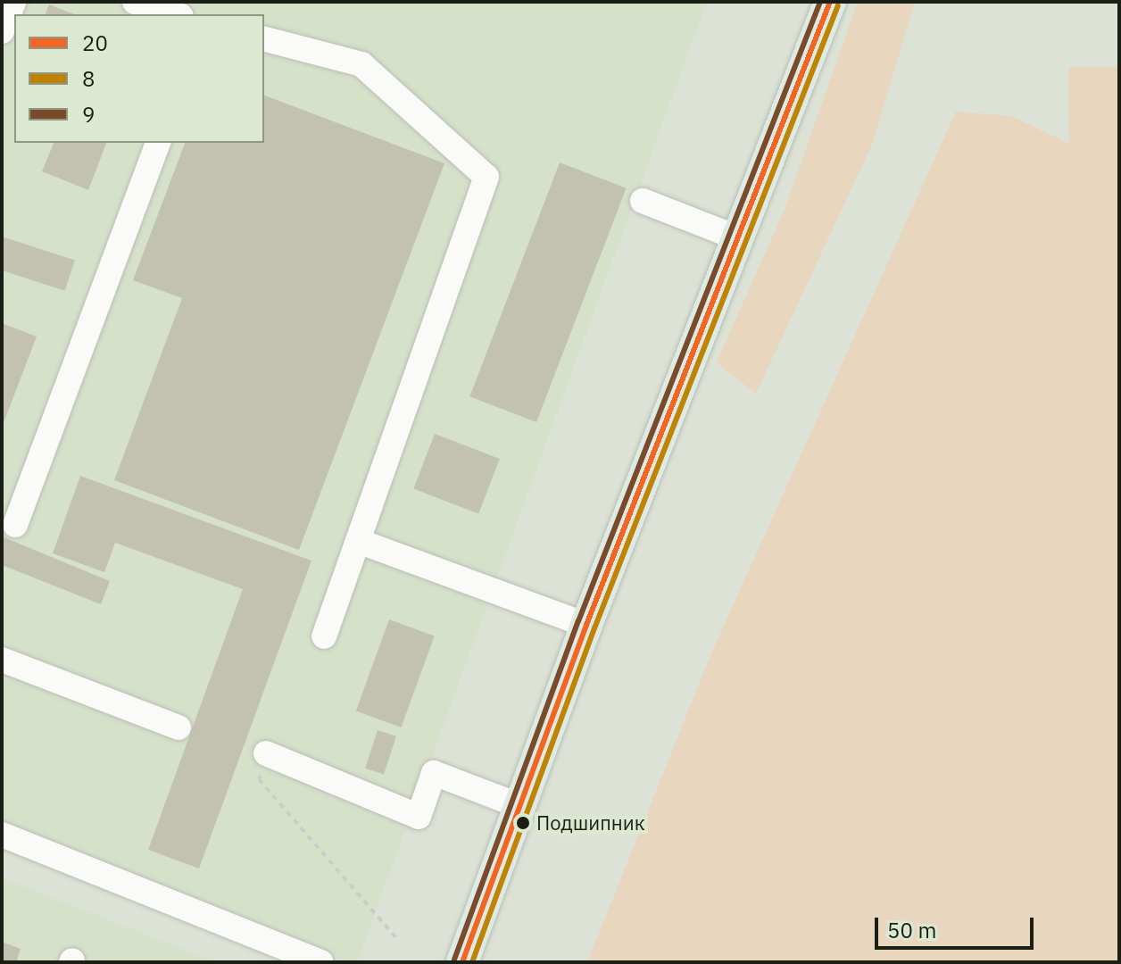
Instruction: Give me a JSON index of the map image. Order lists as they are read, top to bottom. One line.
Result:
{"places":["Подшипник"],"lines":["transit line 20","transit line 9","transit line 8"],"legend":["20","8","9"],"scale_bar":"50 m"}
